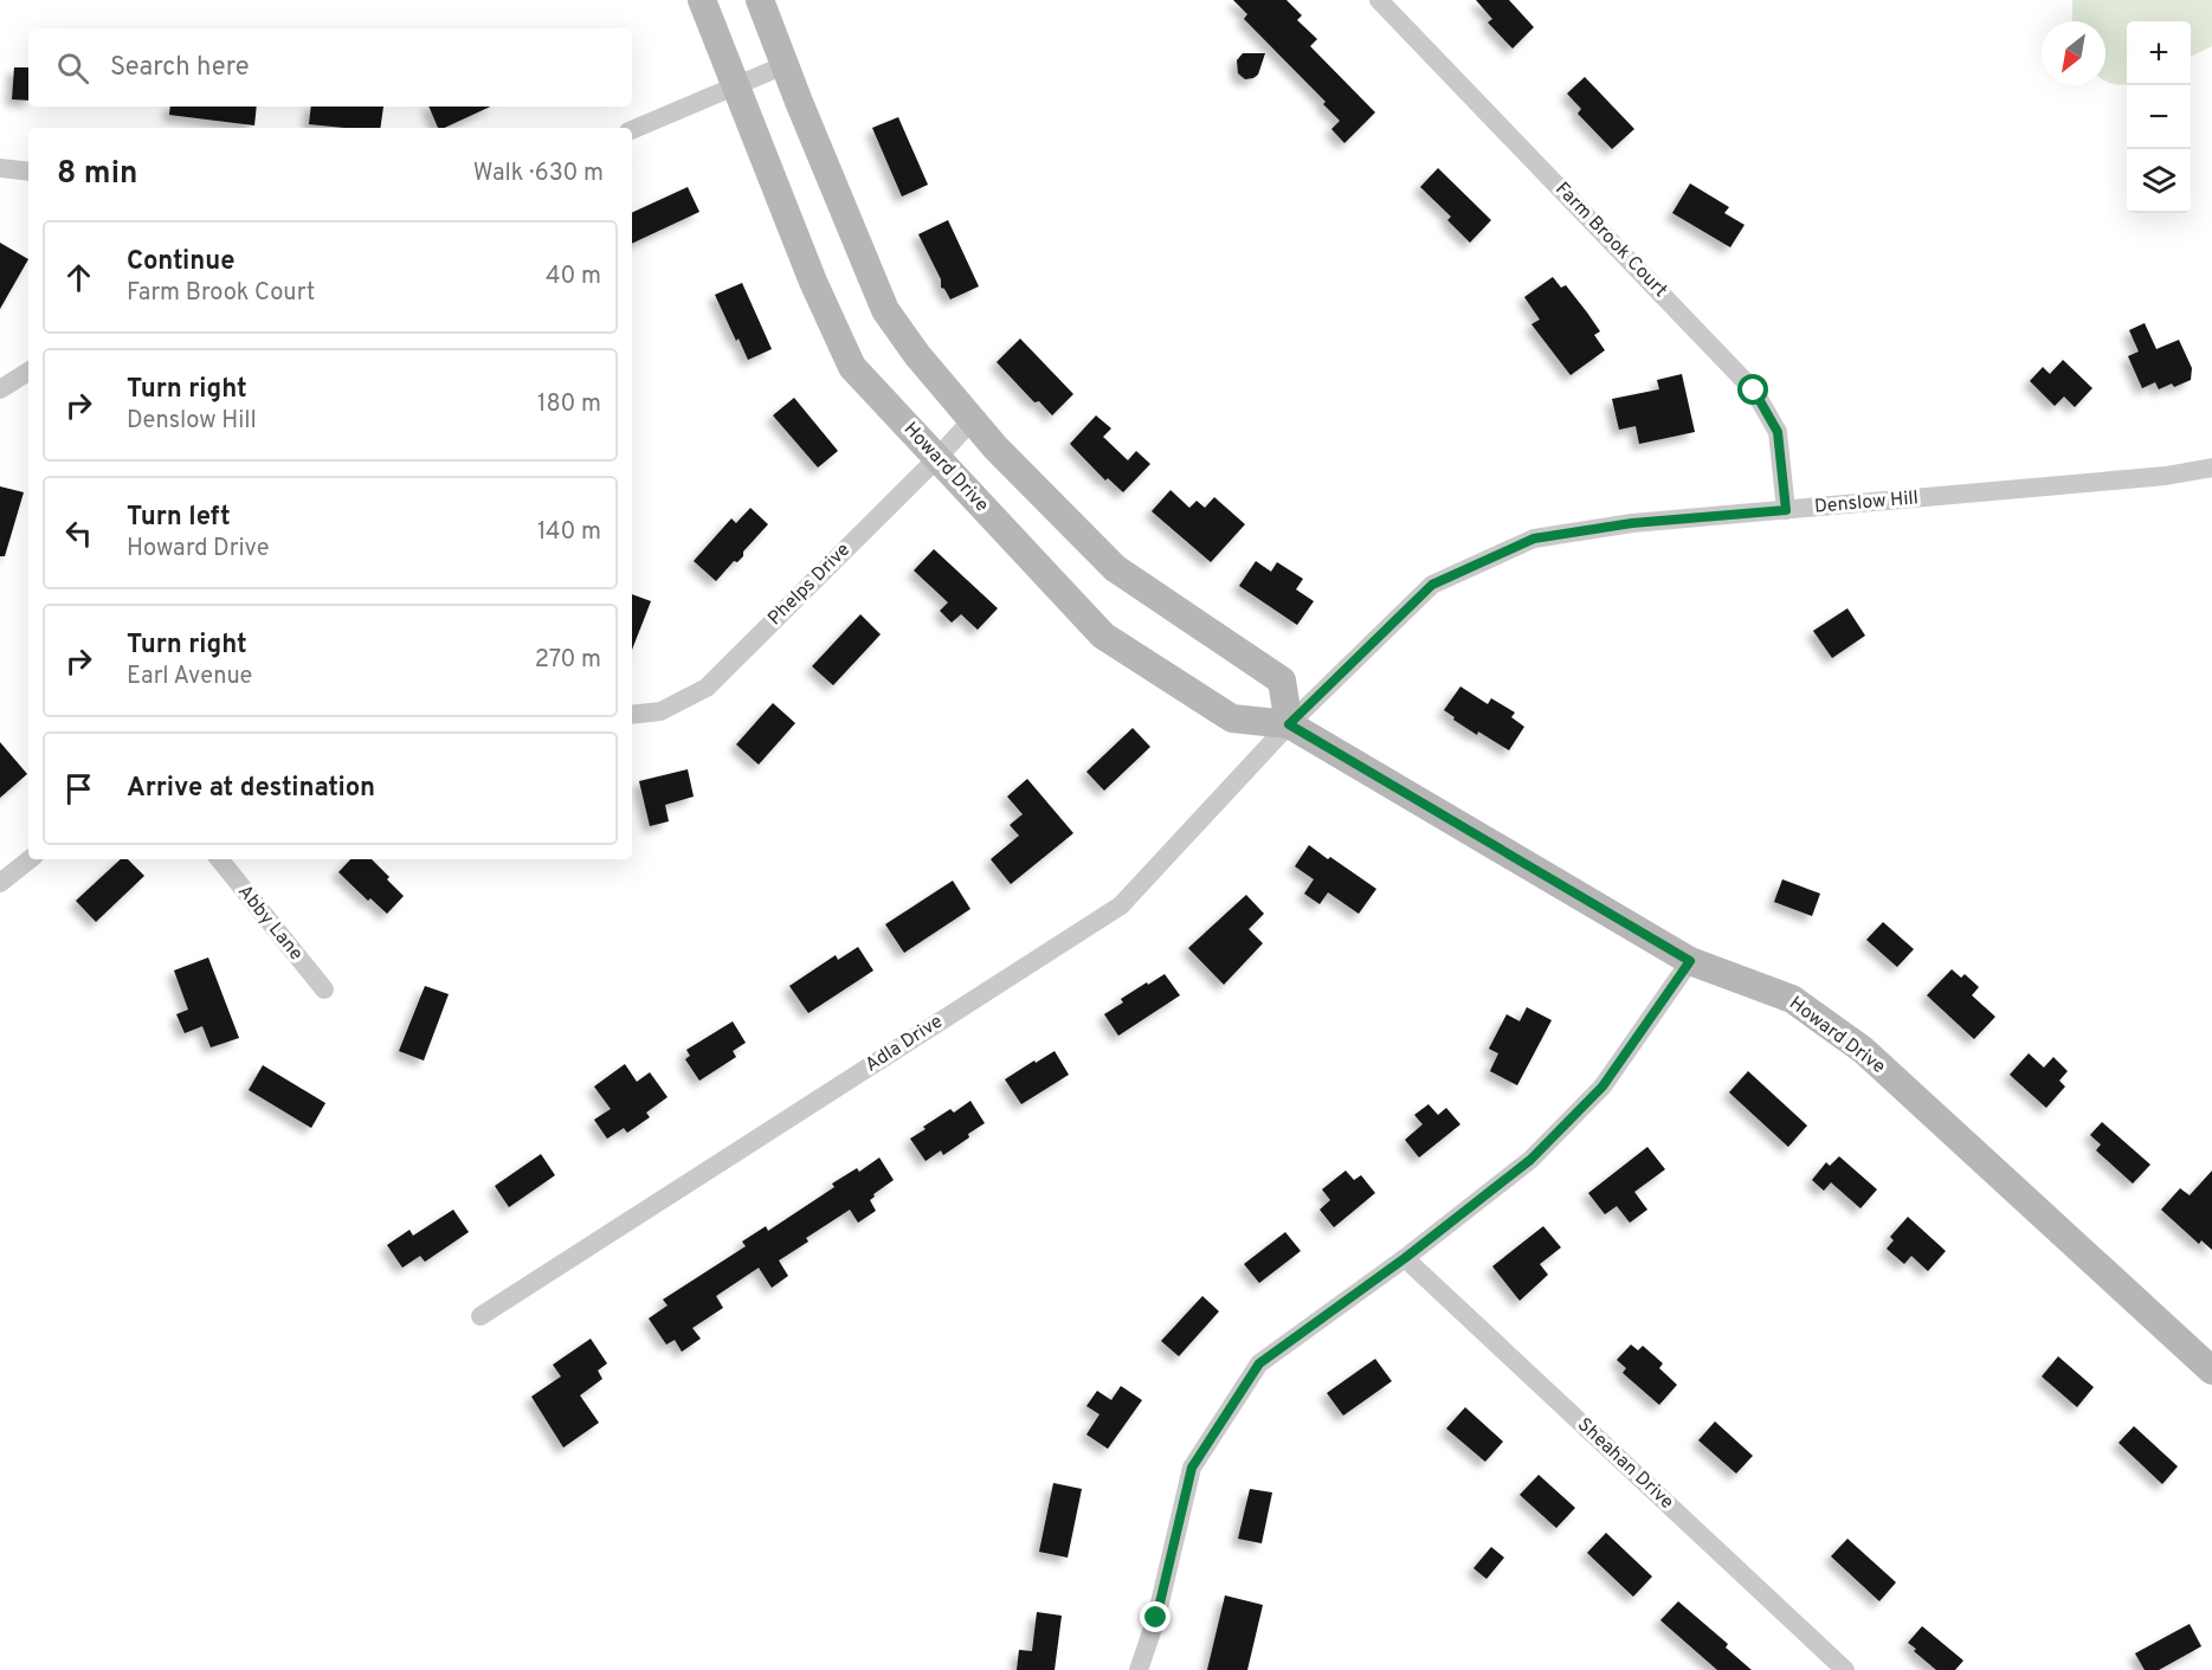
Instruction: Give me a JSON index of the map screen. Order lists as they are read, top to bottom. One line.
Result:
{"streets":{"street":["Farm Brook Court","Howard Drive","Denslow Hill","Phelps Drive","Abby Lane","Adla Drive","Sheahan Drive"]},"crossings":[["Farm Brook Court","Denslow Hill"],["Howard Drive","Denslow Hill"],["Howard Drive","Phelps Drive"],["Howard Drive","Adla Drive"],["Denslow Hill","Adla Drive"]],"north":"bottom left","page":{"map_buttons":["+","−"],"search":"Search here","heading":["8 min","Walk · 630 m"],"list":[["Continue","Farm Brook Court","40 m"],["Turn right","Denslow Hill","180 m"],["Turn left","Howard Drive","140 m"],["Turn right","Earl Avenue","270 m"],"Arrive at destination"]}}
